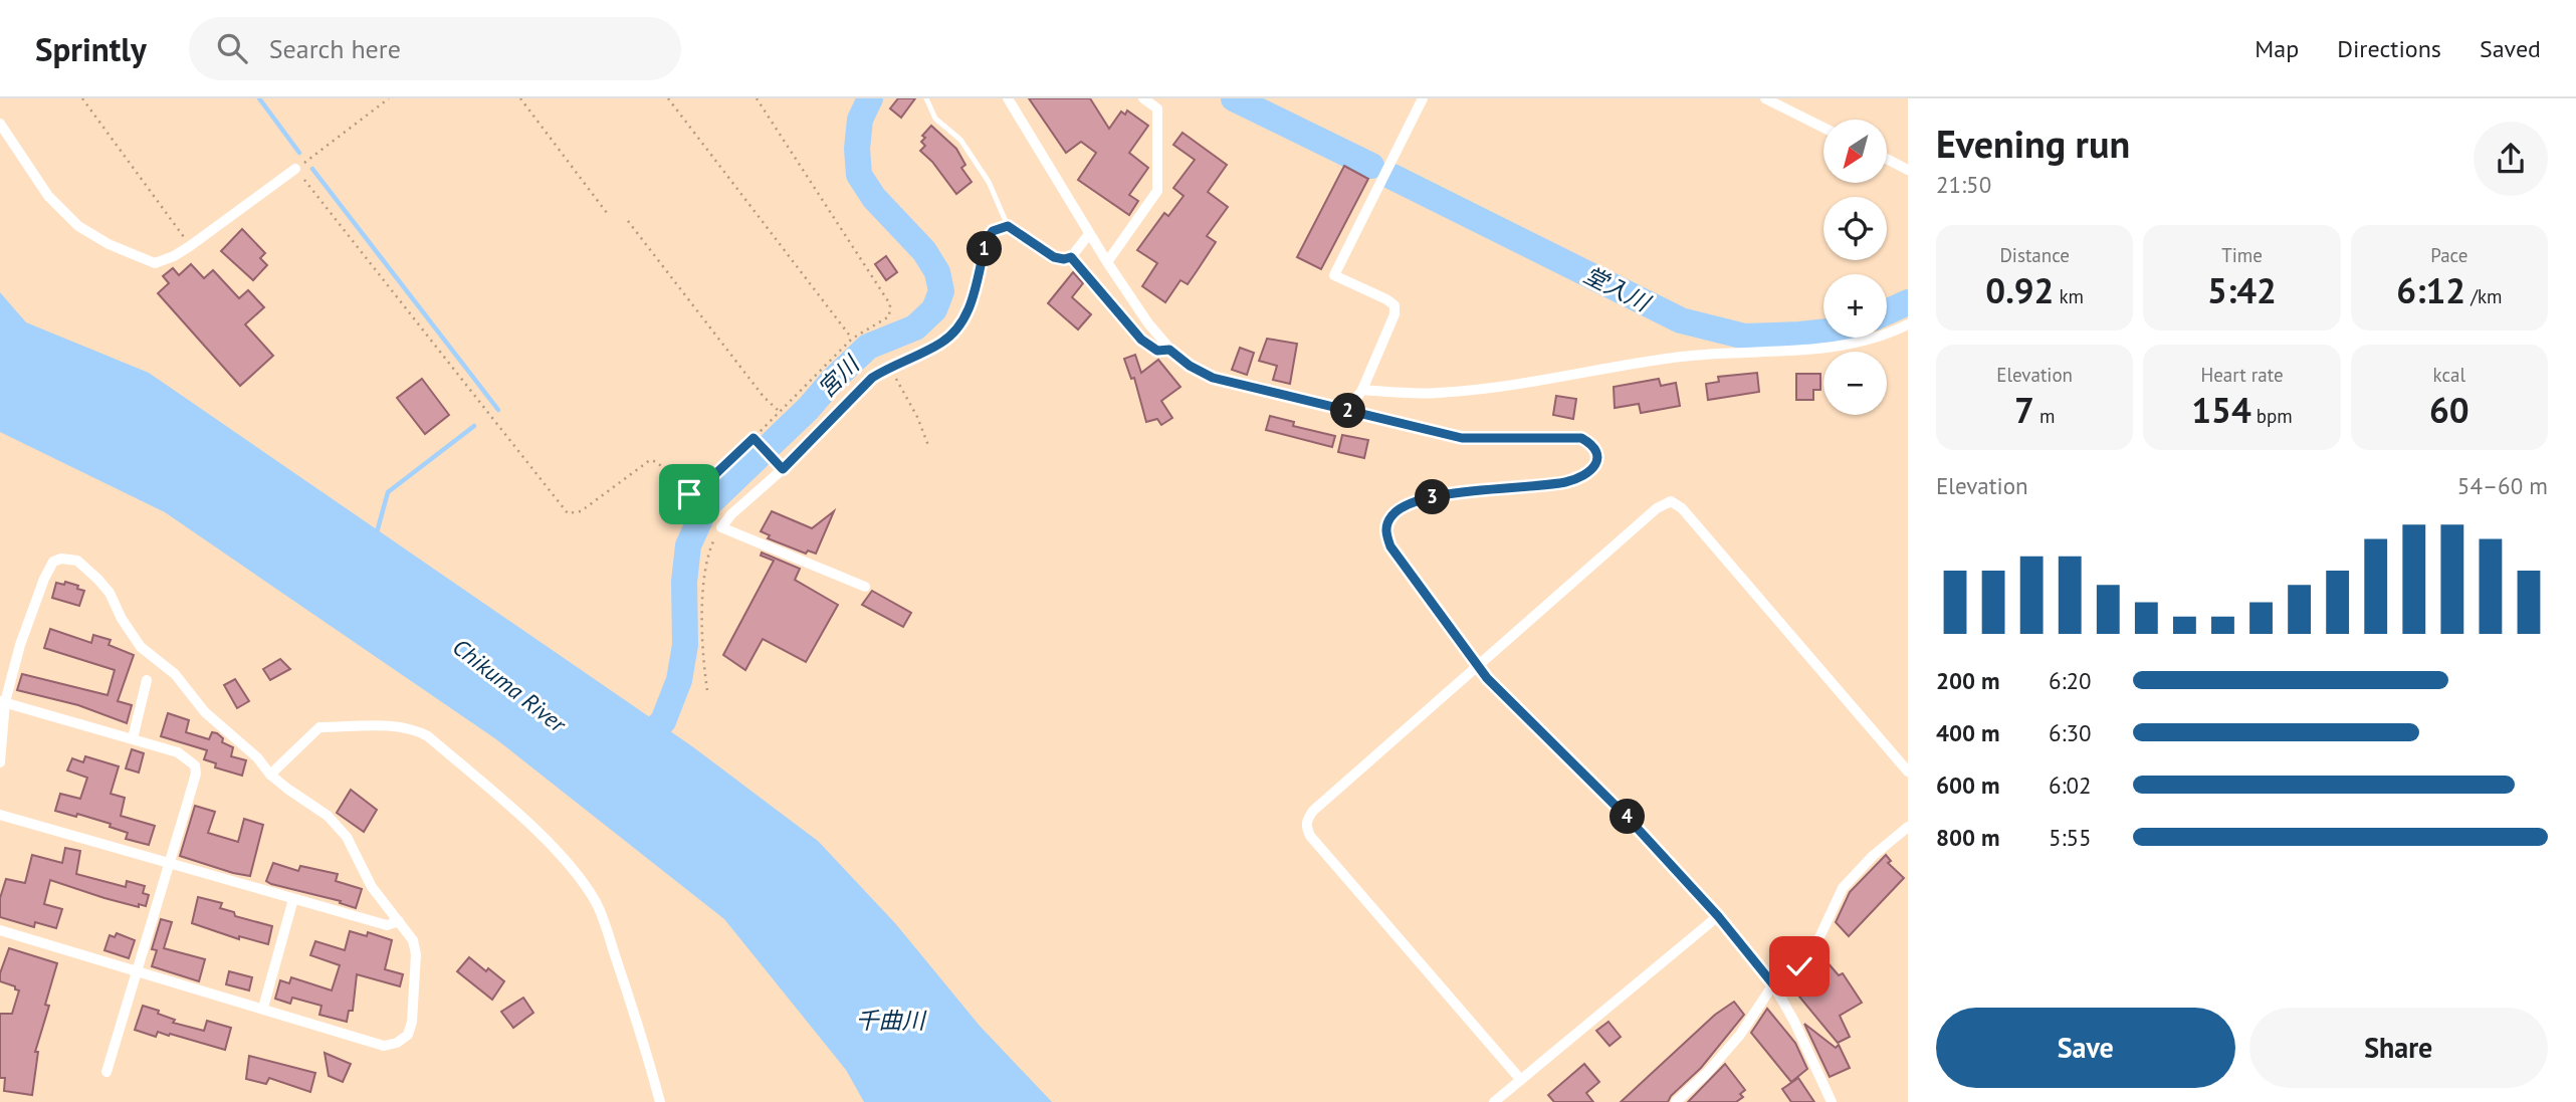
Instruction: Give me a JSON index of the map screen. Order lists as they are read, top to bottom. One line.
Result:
{"water":["堂入川","宮川","Chikuma River","千曲川"],"north":"bottom left","page":{"header":"Sprintly","search":"Search here","nav":["Map","Directions","Saved"],"heading":["Evening run","21:50"],"map_buttons":["+","−"],"stats":[["Distance","0.92 km"],["Time","5:42"],["Pace","6:12 /km"],["Elevation","7 m"],["Heart rate","154 bpm"],["kcal","60"]],"pins":["1","2","3","4"],"chart":["Elevation","54–60 m"],"list":[{"name":"200 m","note":"6:20"},{"name":"400 m","note":"6:30"},{"name":"600 m","note":"6:02"},{"name":"800 m","note":"5:55"}],"buttons":["Save","Share"]}}
